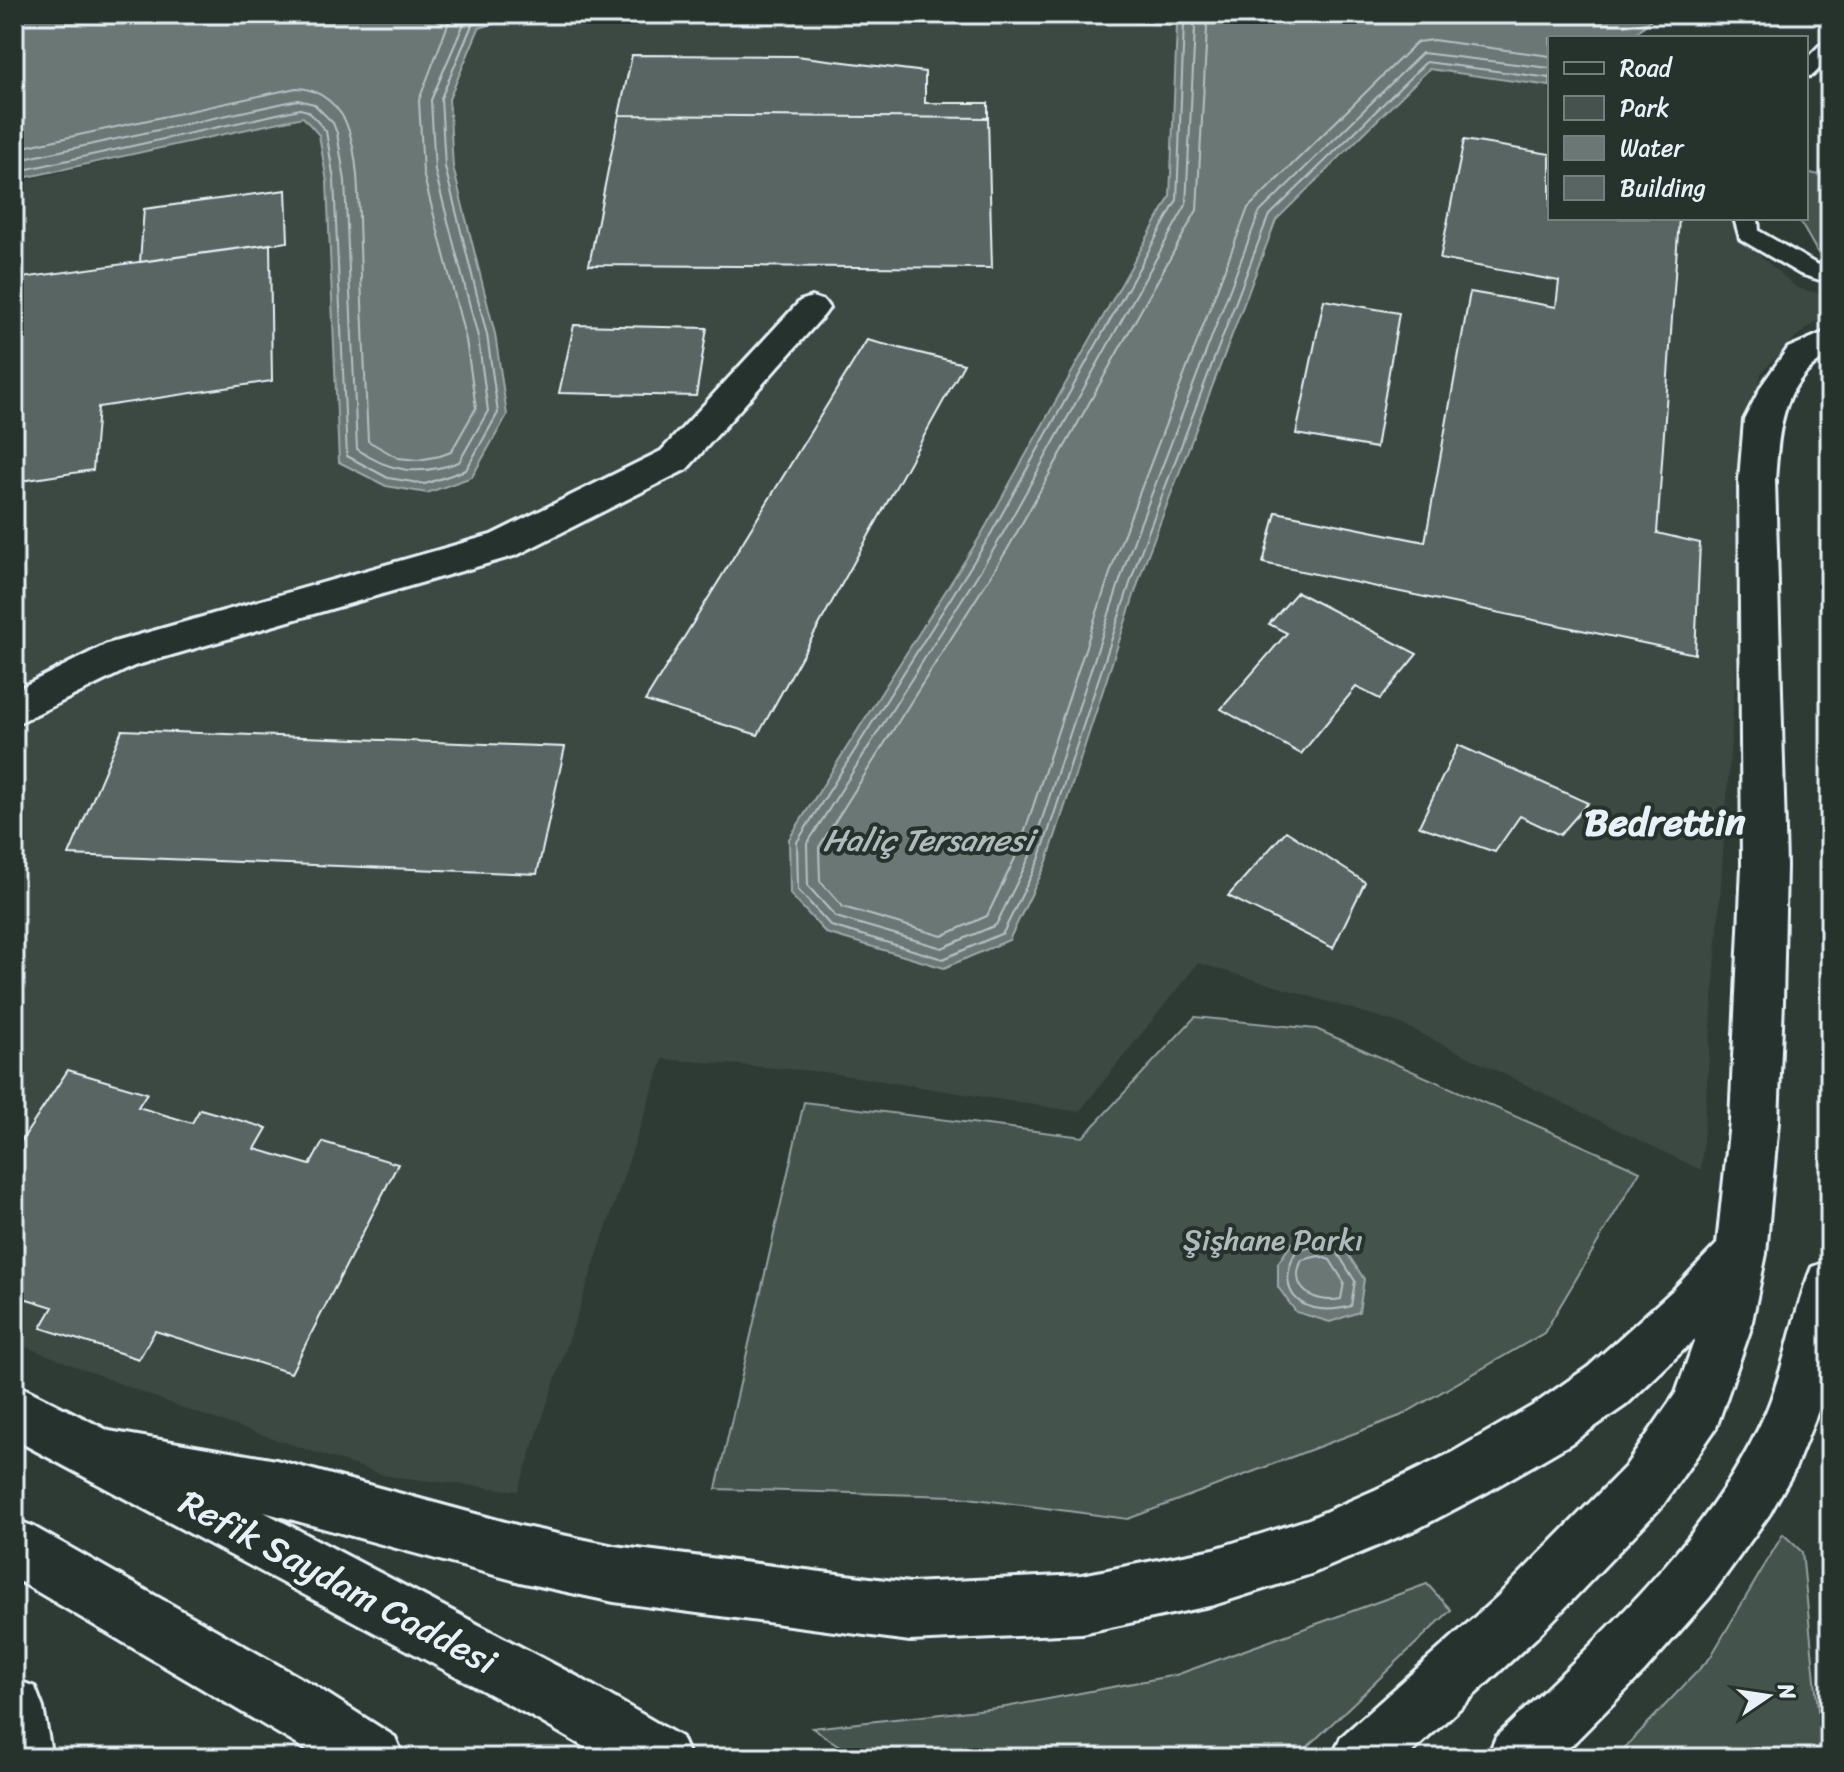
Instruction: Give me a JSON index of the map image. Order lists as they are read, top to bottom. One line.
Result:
{"streets":{"main road":["Refik Saydam Caddesi"]},"districts":["Bedrettin"],"water":["Haliç Tersanesi"],"parks":["Şişhane Parkı"],"legend":["Road","Park","Water","Building"],"north":"right"}
